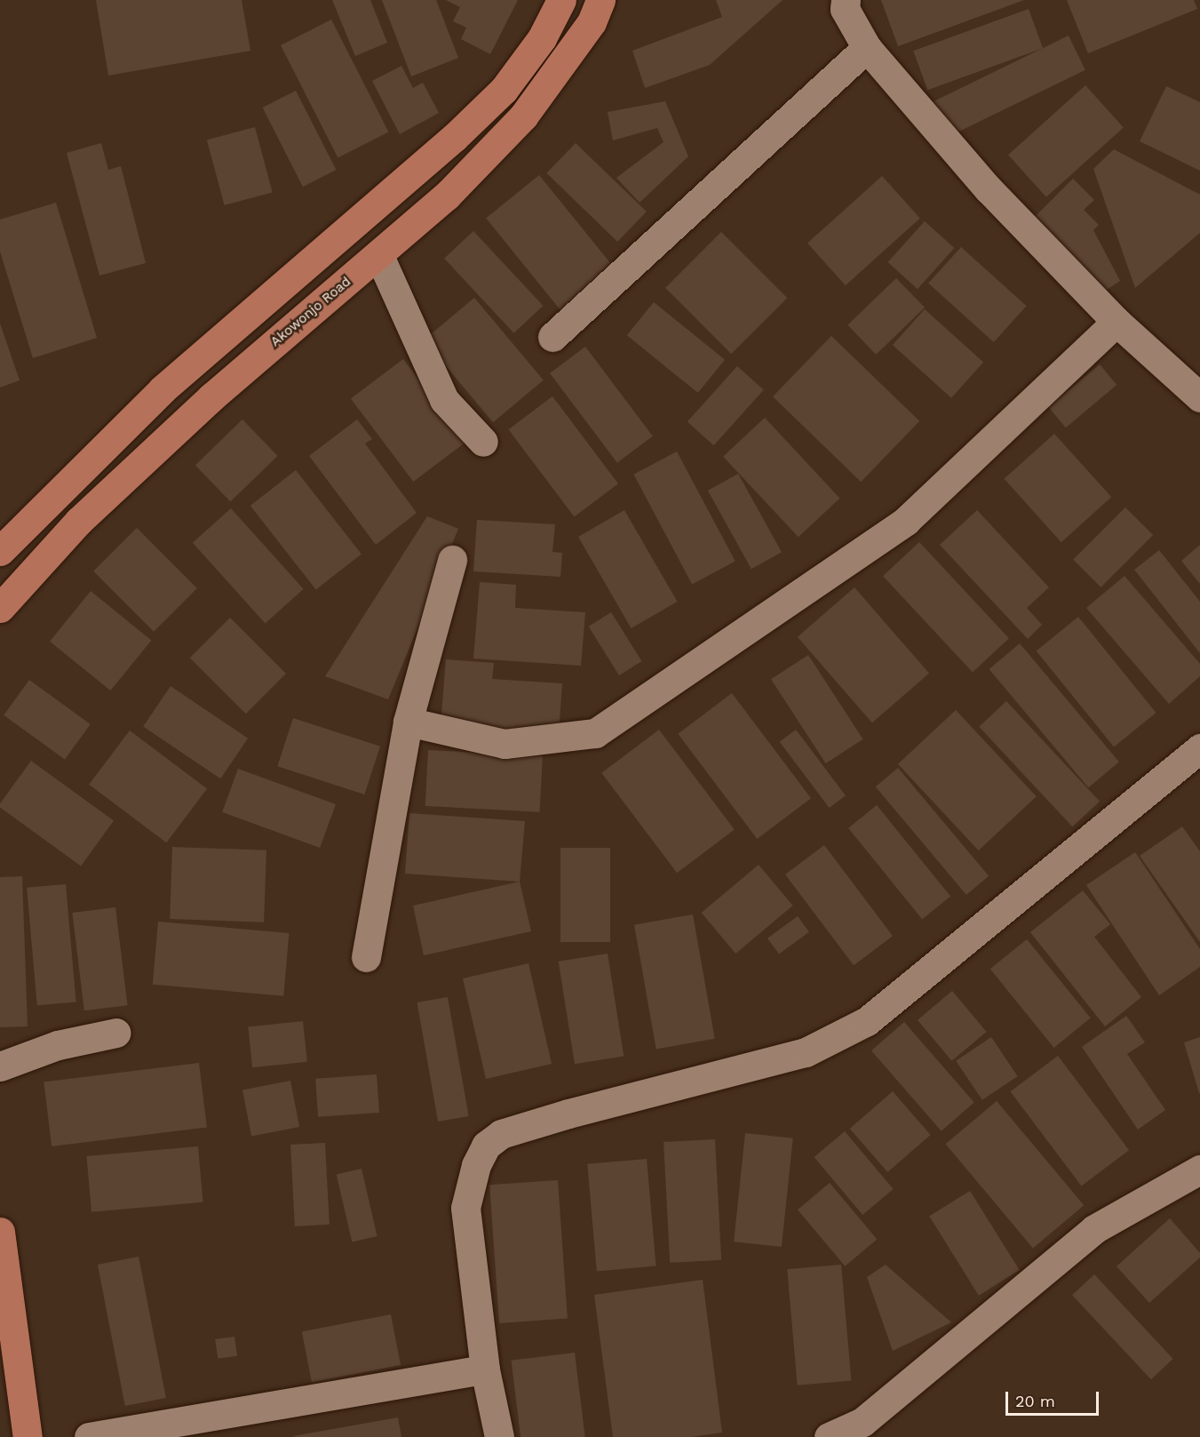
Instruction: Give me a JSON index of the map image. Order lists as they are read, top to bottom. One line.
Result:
{"streets":{"main road":["Akowonjo Road"]},"scale_bar":"20 m"}
